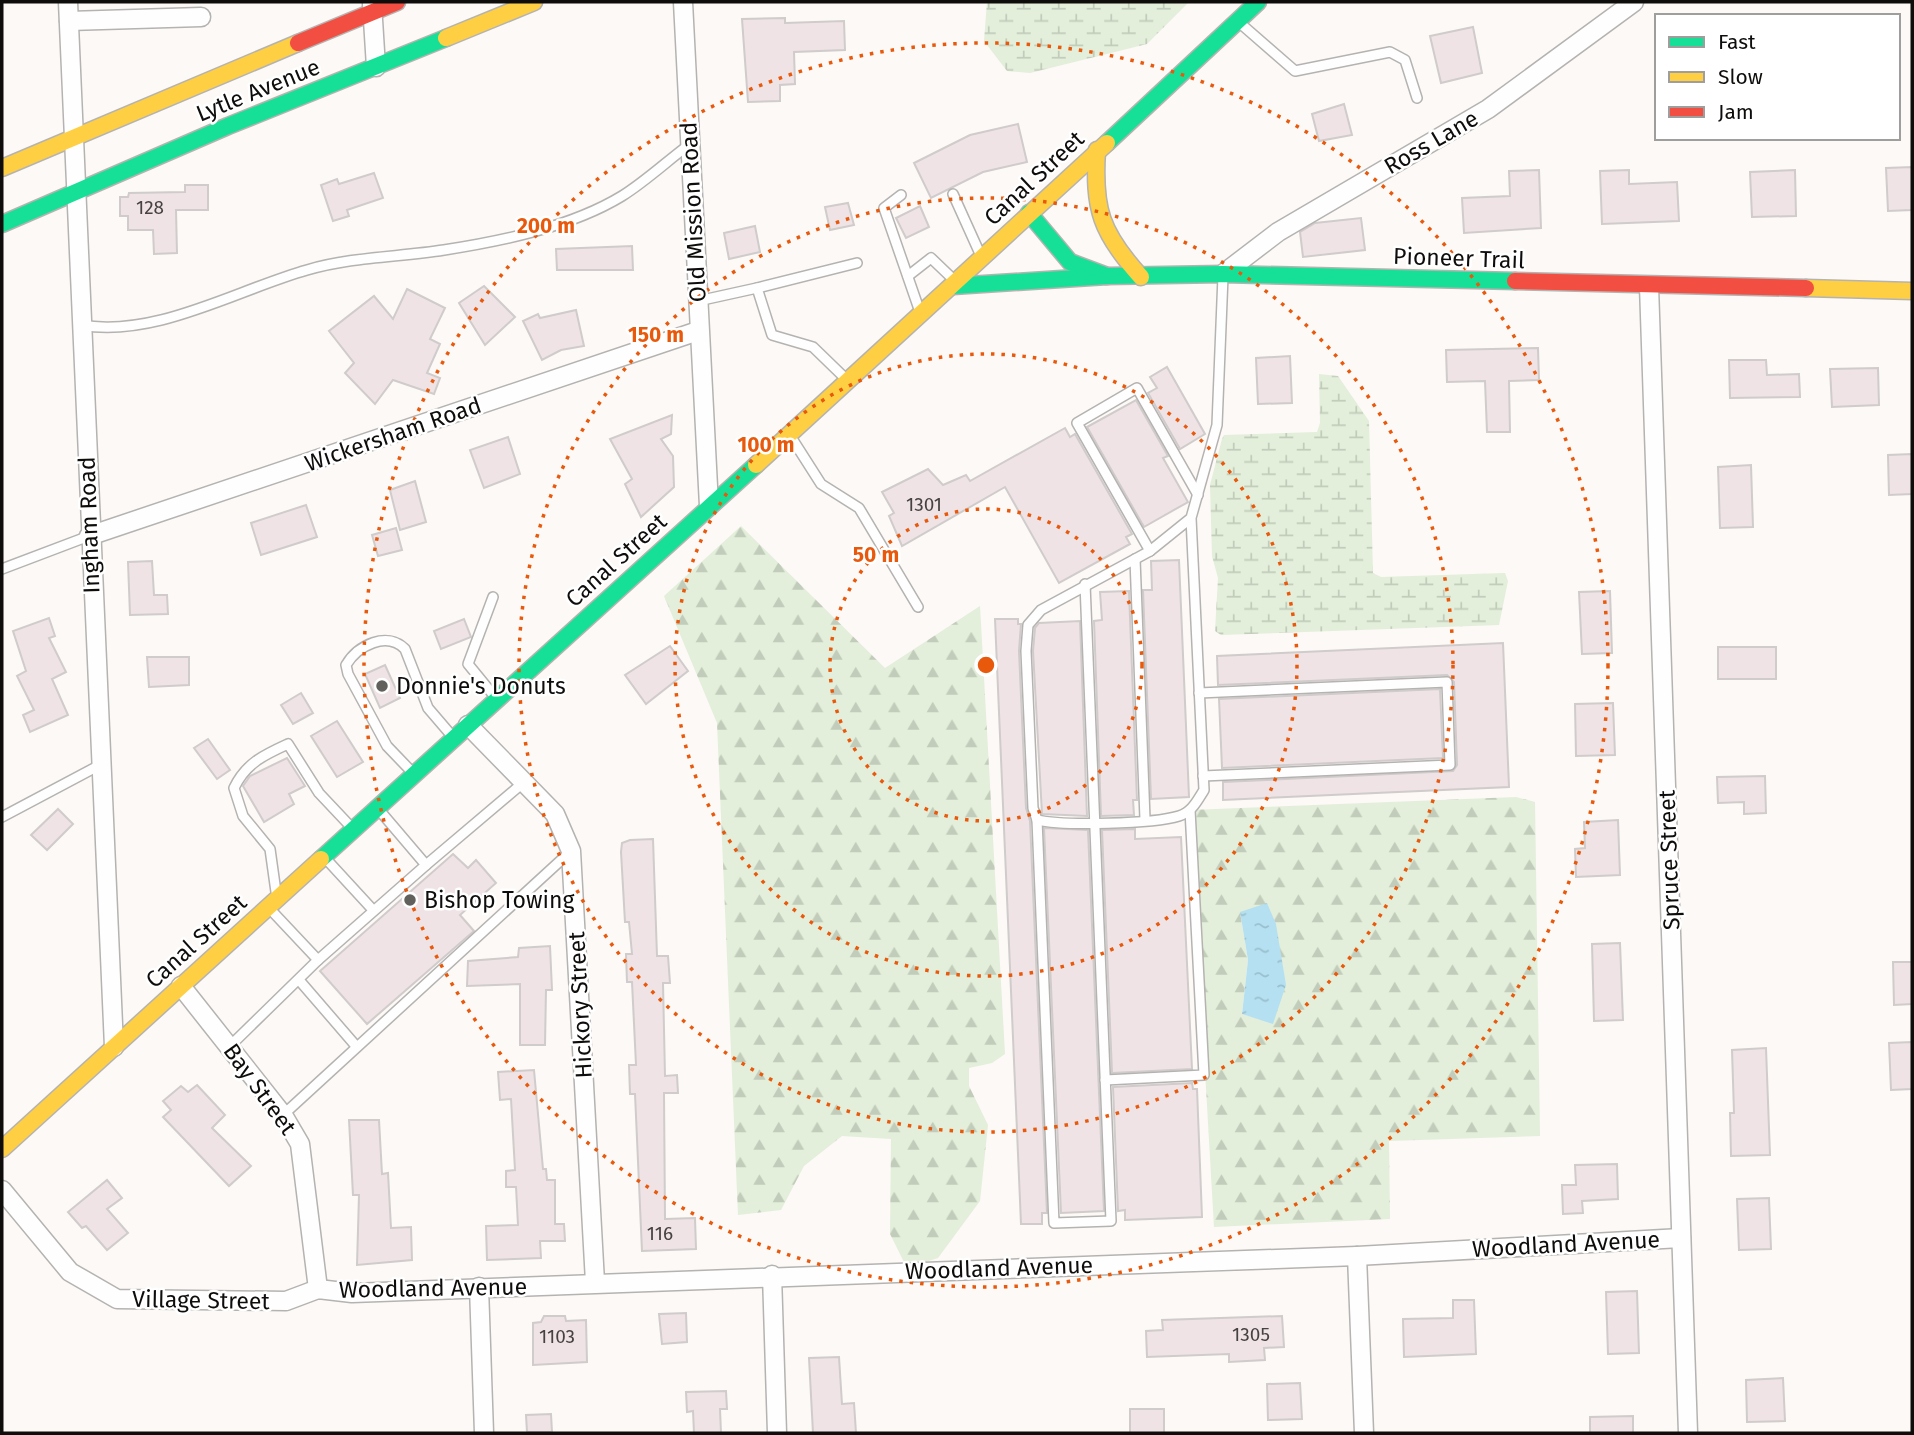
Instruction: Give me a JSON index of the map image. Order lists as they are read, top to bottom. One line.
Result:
{"streets":{"main road":["Lytle Avenue","Canal Street","Pioneer Trail"],"street":["Ross Lane","Old Mission Road","Wickersham Road","Ingham Road","Spruce Street","Hickory Street","Bay Street","Woodland Avenue","Village Street"]},"crossings":[["Lytle Avenue","Ingham Road"],["Ross Lane","Pioneer Trail"],["Canal Street","Old Mission Road"],["Canal Street","Pioneer Trail"],["Canal Street","Ingham Road"],["Canal Street","Hickory Street"],["Canal Street","Bay Street"],["Old Mission Road","Wickersham Road"],["Pioneer Trail","Spruce Street"],["Wickersham Road","Ingham Road"],["Spruce Street","Woodland Avenue"],["Hickory Street","Woodland Avenue"],["Bay Street","Woodland Avenue"],["Bay Street","Village Street"],["Woodland Avenue","Village Street"]],"places":["Donnie's Donuts","Bishop Towing"],"house_numbers":["128","1301","116","1305","1103"],"legend":["Fast","Slow","Jam"],"rings":["200 m","150 m","100 m","50 m"]}
